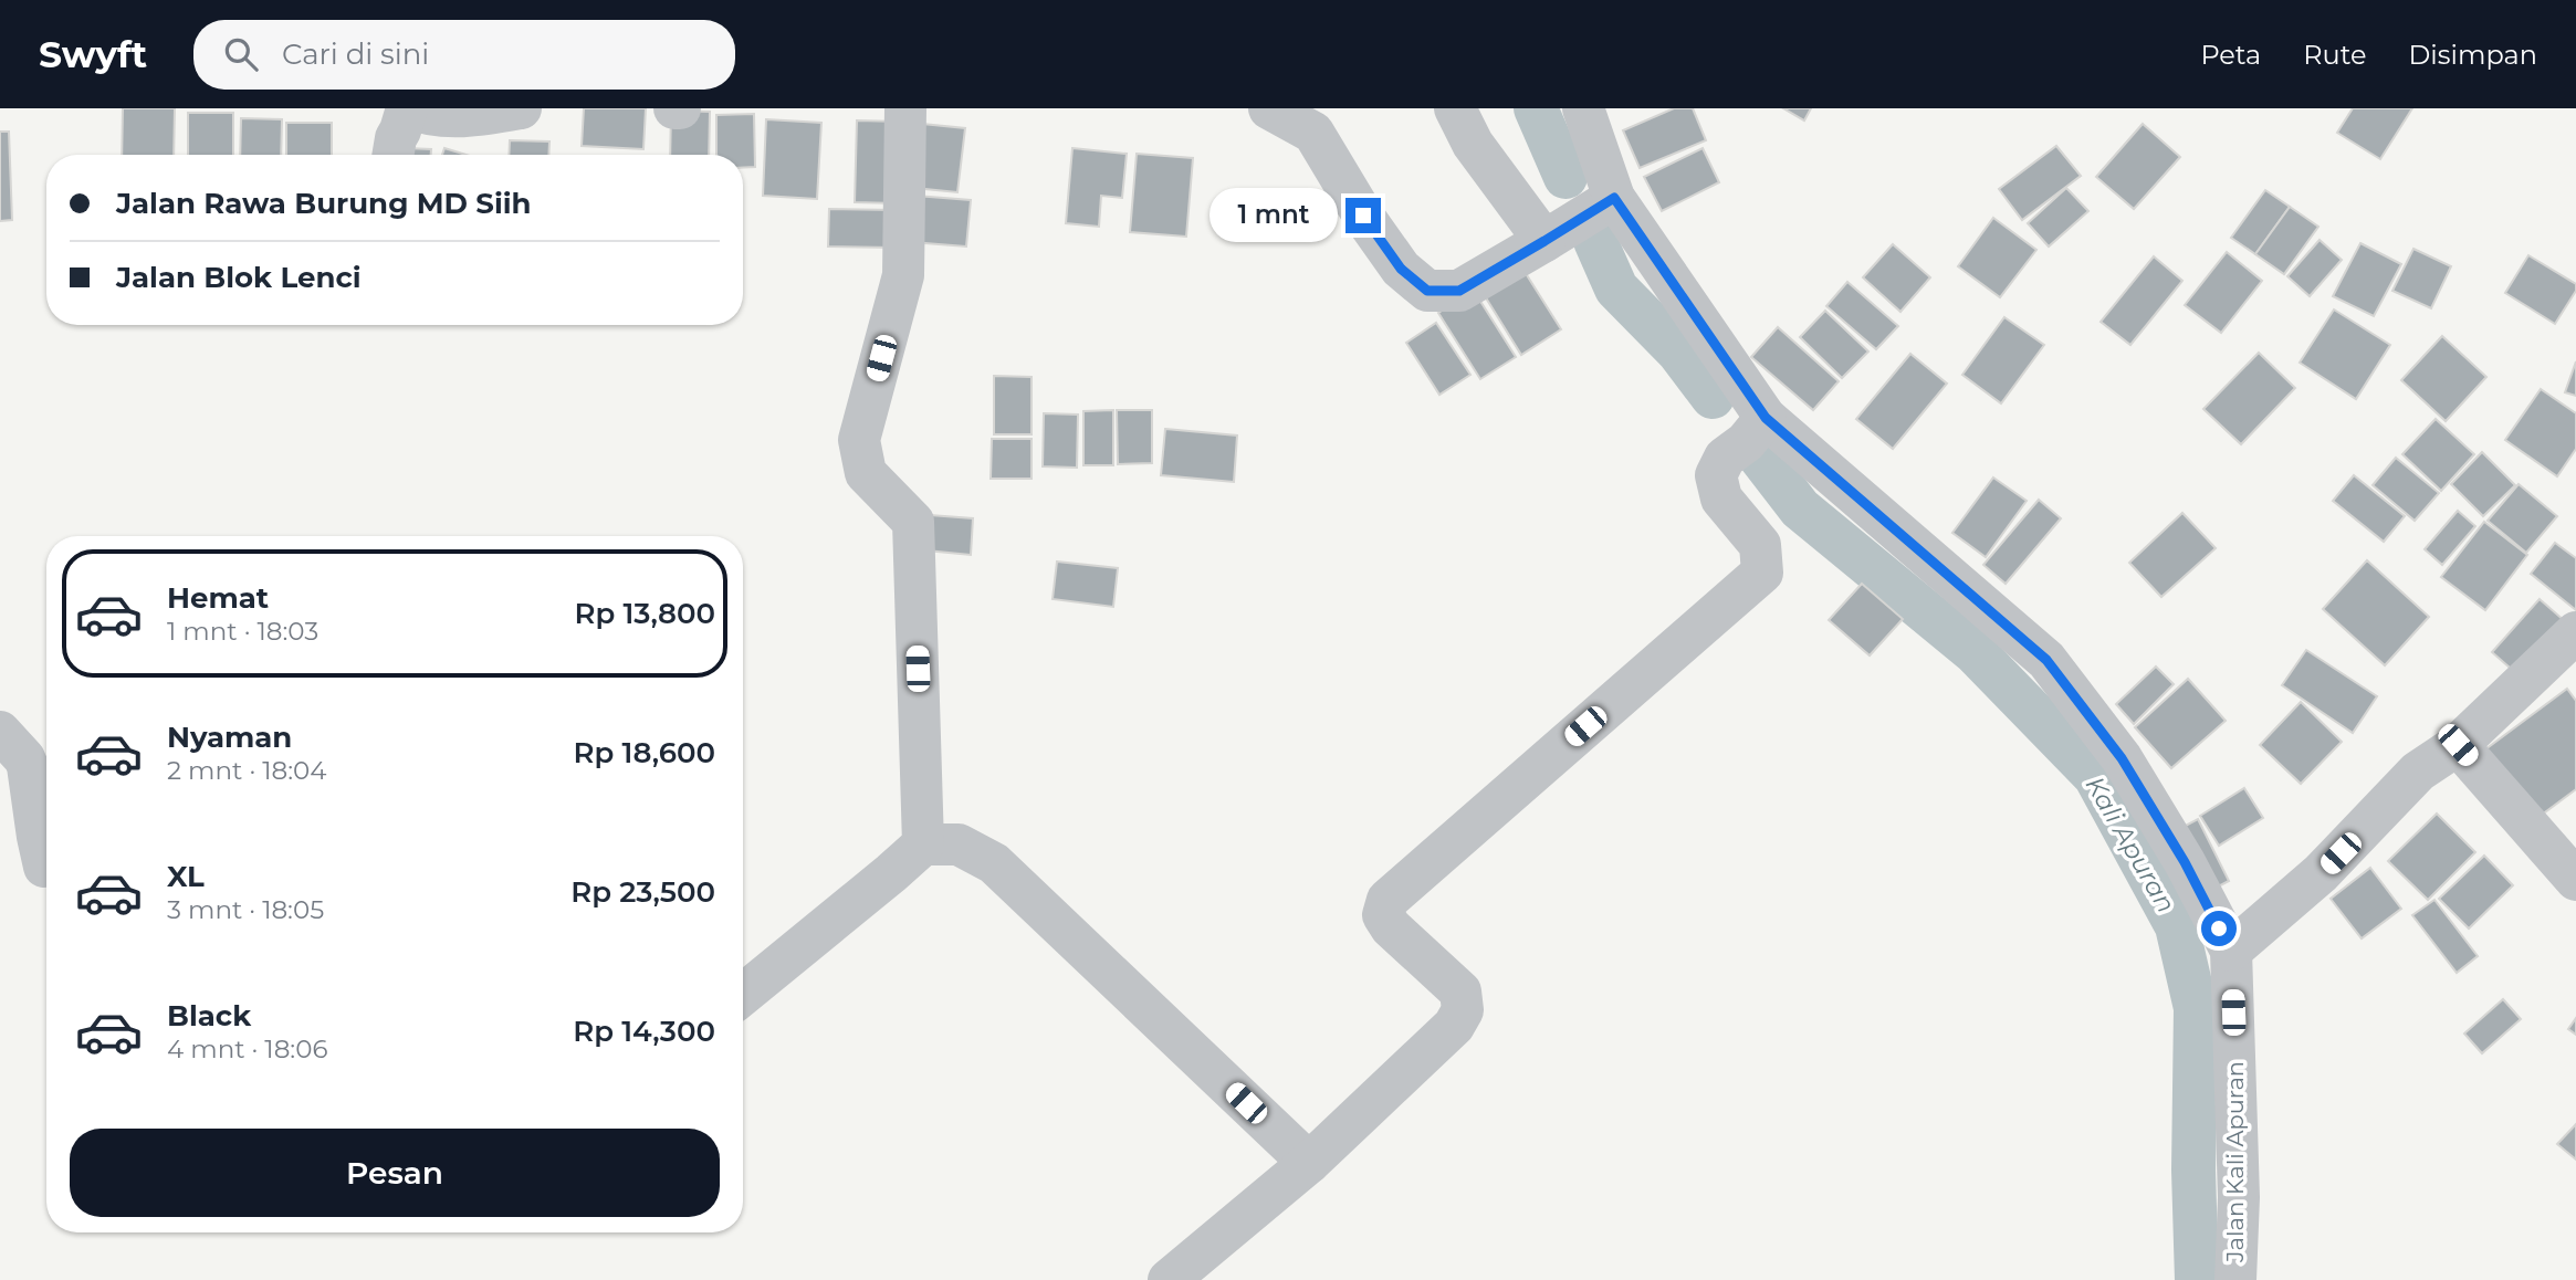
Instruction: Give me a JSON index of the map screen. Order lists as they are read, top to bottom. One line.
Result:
{"streets":{"street":["Jalan Kali Apuran"]},"water":["Kali Apuran"],"page":{"header":"Swyft","search":"Cari di sini","nav":["Peta","Rute","Disimpan"],"banner":["Jalan Rawa Burung MD Siih","Jalan Blok Lenci"],"bubble":"1 mnt","list":[{"name":"Hemat","note":"1 mnt · 18:03","value":"Rp 13,800"},{"name":"Nyaman","note":"2 mnt · 18:04","value":"Rp 18,600"},{"name":"XL","note":"3 mnt · 18:05","value":"Rp 23,500"},{"name":"Black","note":"4 mnt · 18:06","value":"Rp 14,300"}],"buttons":"Pesan"}}
